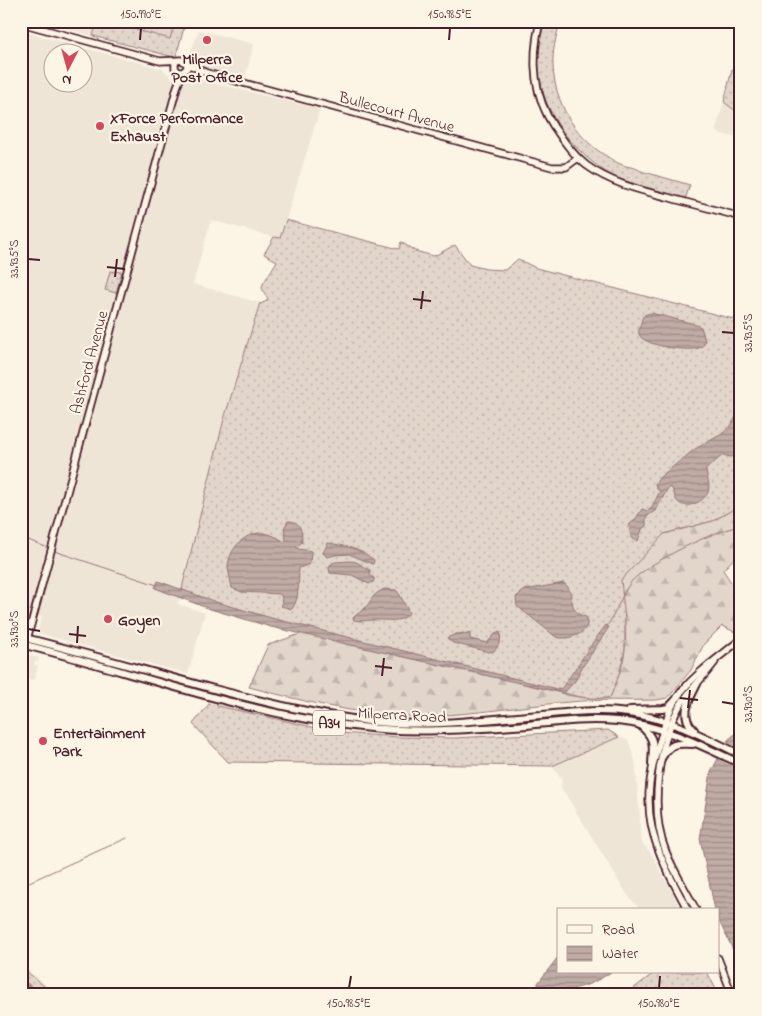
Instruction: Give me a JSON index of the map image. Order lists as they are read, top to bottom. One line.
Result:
{"streets":{"highway":["Milperra Road","A34"],"main road":["Bullecourt Avenue","Ashford Avenue"]},"crossings":[["Bullecourt Avenue","Ashford Avenue"],["Ashford Avenue","Milperra Road"],["Milperra Road","A34"]],"places":["Milperra Post Office","XForce Performance Exhaust","Goyen","Entertainment Park"],"legend":["Road","Water"],"north":"bottom","coordinates":["150.990°E","150.985°E","33.935°S","33.930°S","150.980°E"]}
